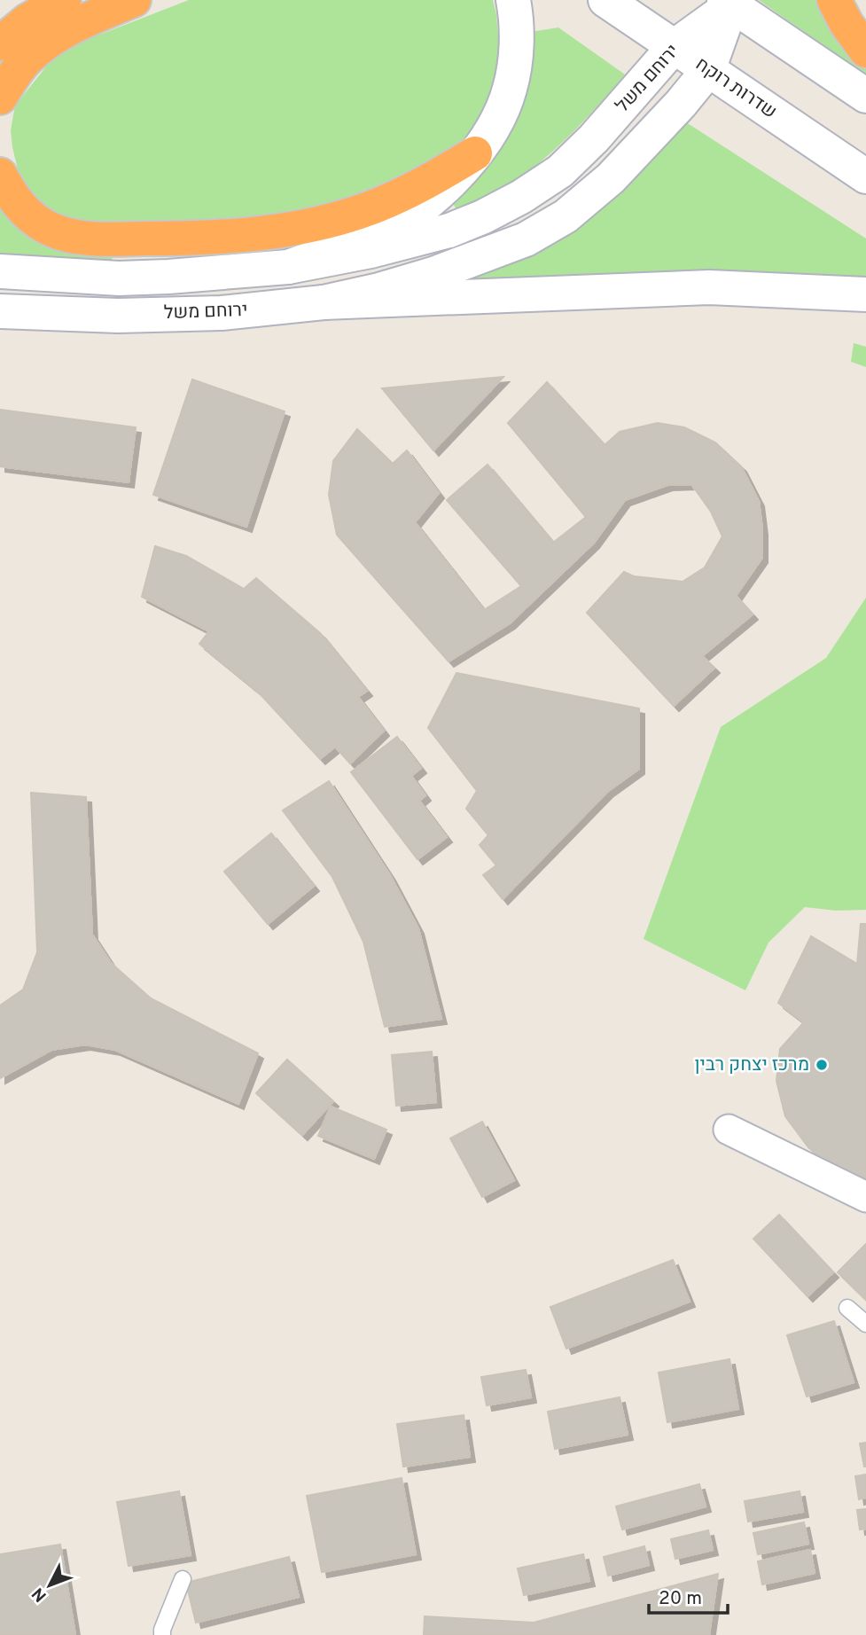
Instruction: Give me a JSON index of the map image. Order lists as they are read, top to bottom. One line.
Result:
{"streets":{"street":["ירוחם משל","שדרות רוקח"]},"crossings":[["ירוחם משל","שדרות רוקח"]],"places":["מרכז יצחק רבין"],"scale_bar":"20 m","north":"bottom left"}
